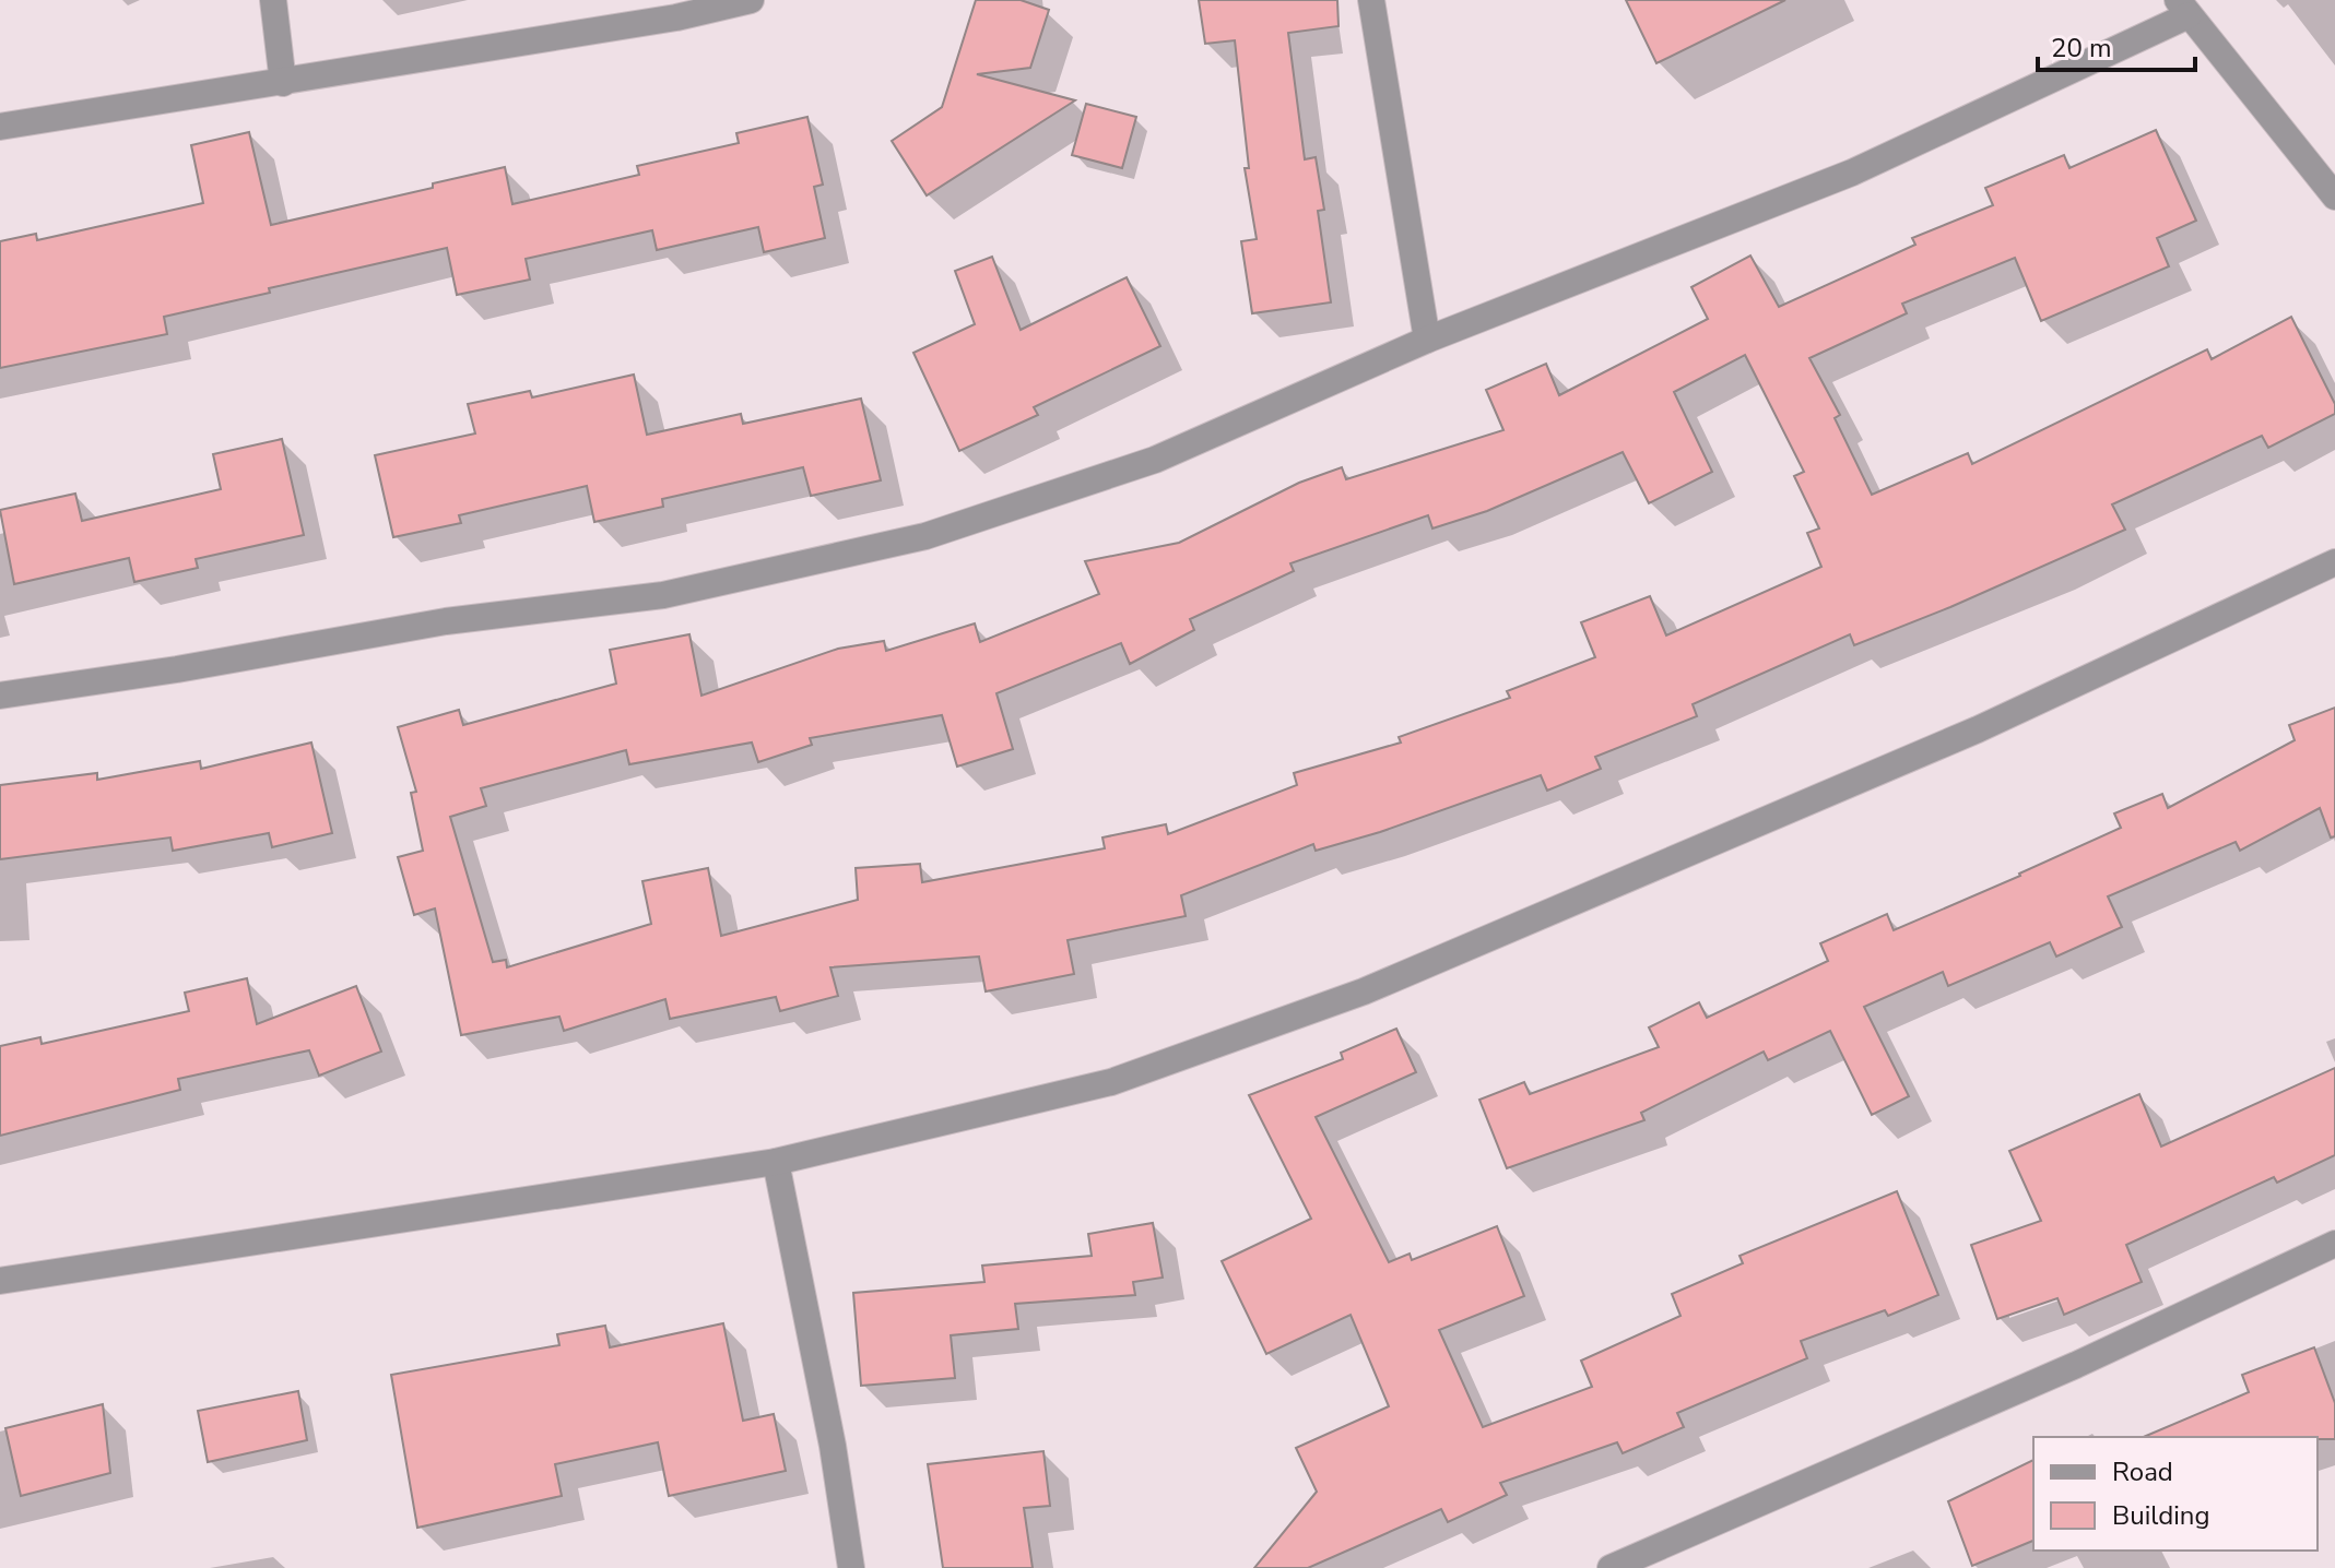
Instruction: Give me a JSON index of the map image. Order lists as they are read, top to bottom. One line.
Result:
{"legend":["Road","Building"],"scale_bar":"20 m"}
